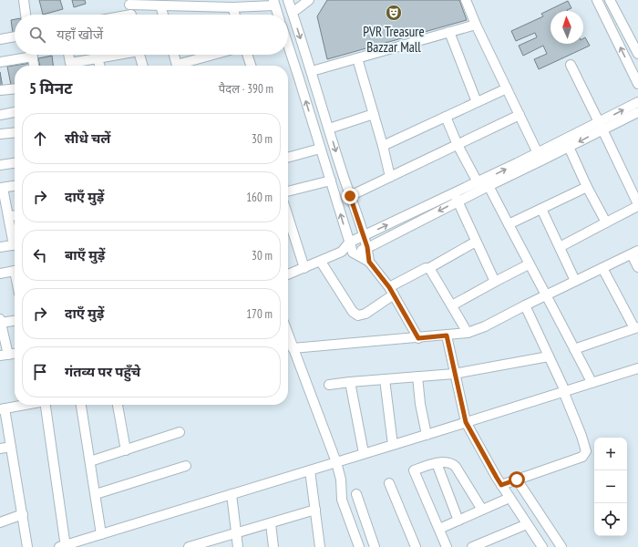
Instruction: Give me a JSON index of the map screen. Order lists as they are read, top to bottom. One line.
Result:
{"places":{"theatre":["PVR Treasure Bazzar Mall"]},"north":"top","page":{"search":"यहाँ खोजें","heading":["5 मिनट","पैदल · 390 m"],"list":[["सीधे चलें","30 m"],["दाएँ मुड़ें","160 m"],["बाएँ मुड़ें","30 m"],["दाएँ मुड़ें","170 m"],"गंतव्य पर पहुँचे"],"map_buttons":["+","−"]}}
